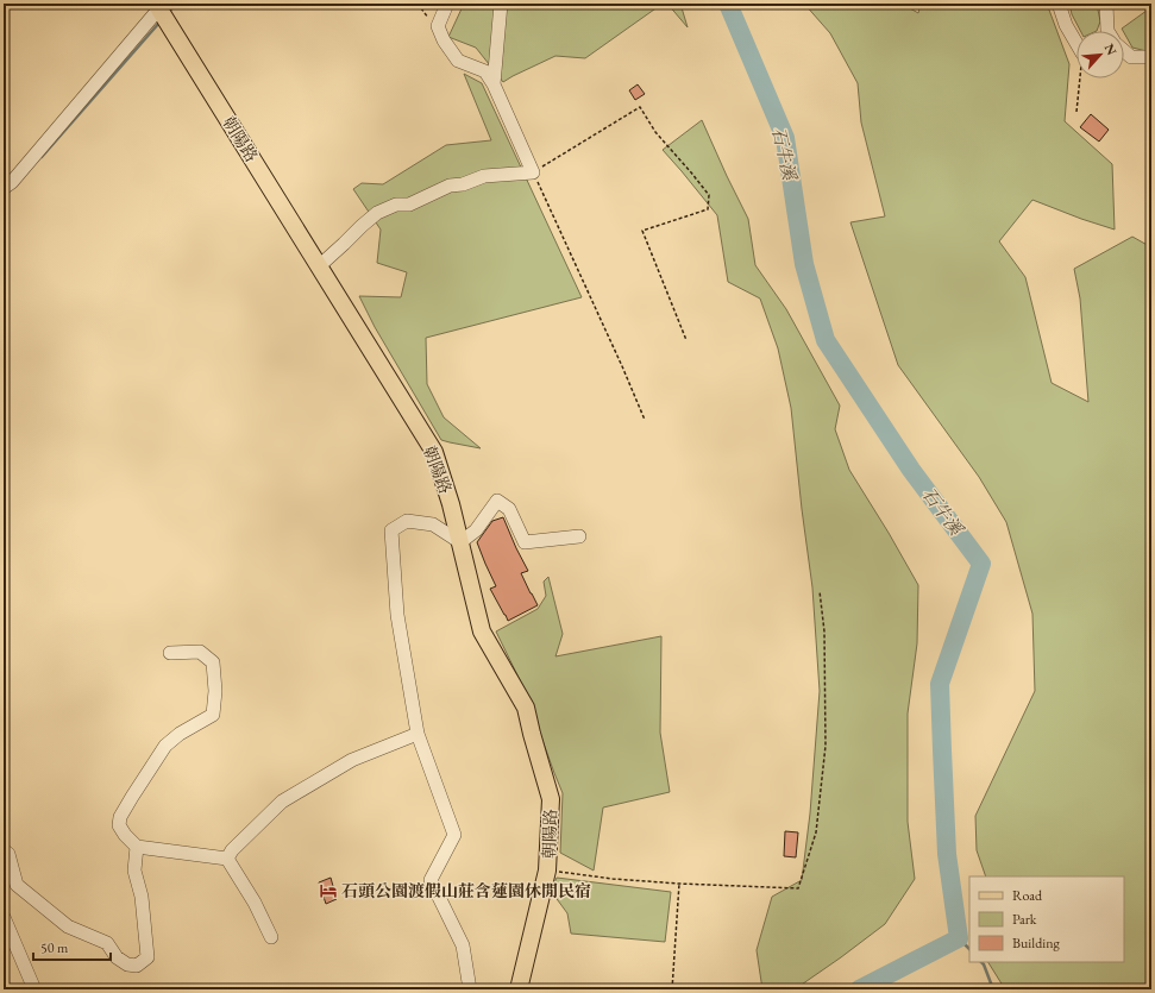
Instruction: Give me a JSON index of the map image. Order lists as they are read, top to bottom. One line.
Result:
{"streets":{"main road":["朝陽路"]},"water":["石牛溪"],"places":{"hotel":["石頭公園渡假山莊含蓮園休閒民宿"]},"legend":["Road","Park","Building"],"scale_bar":"50 m","north":"top right"}
